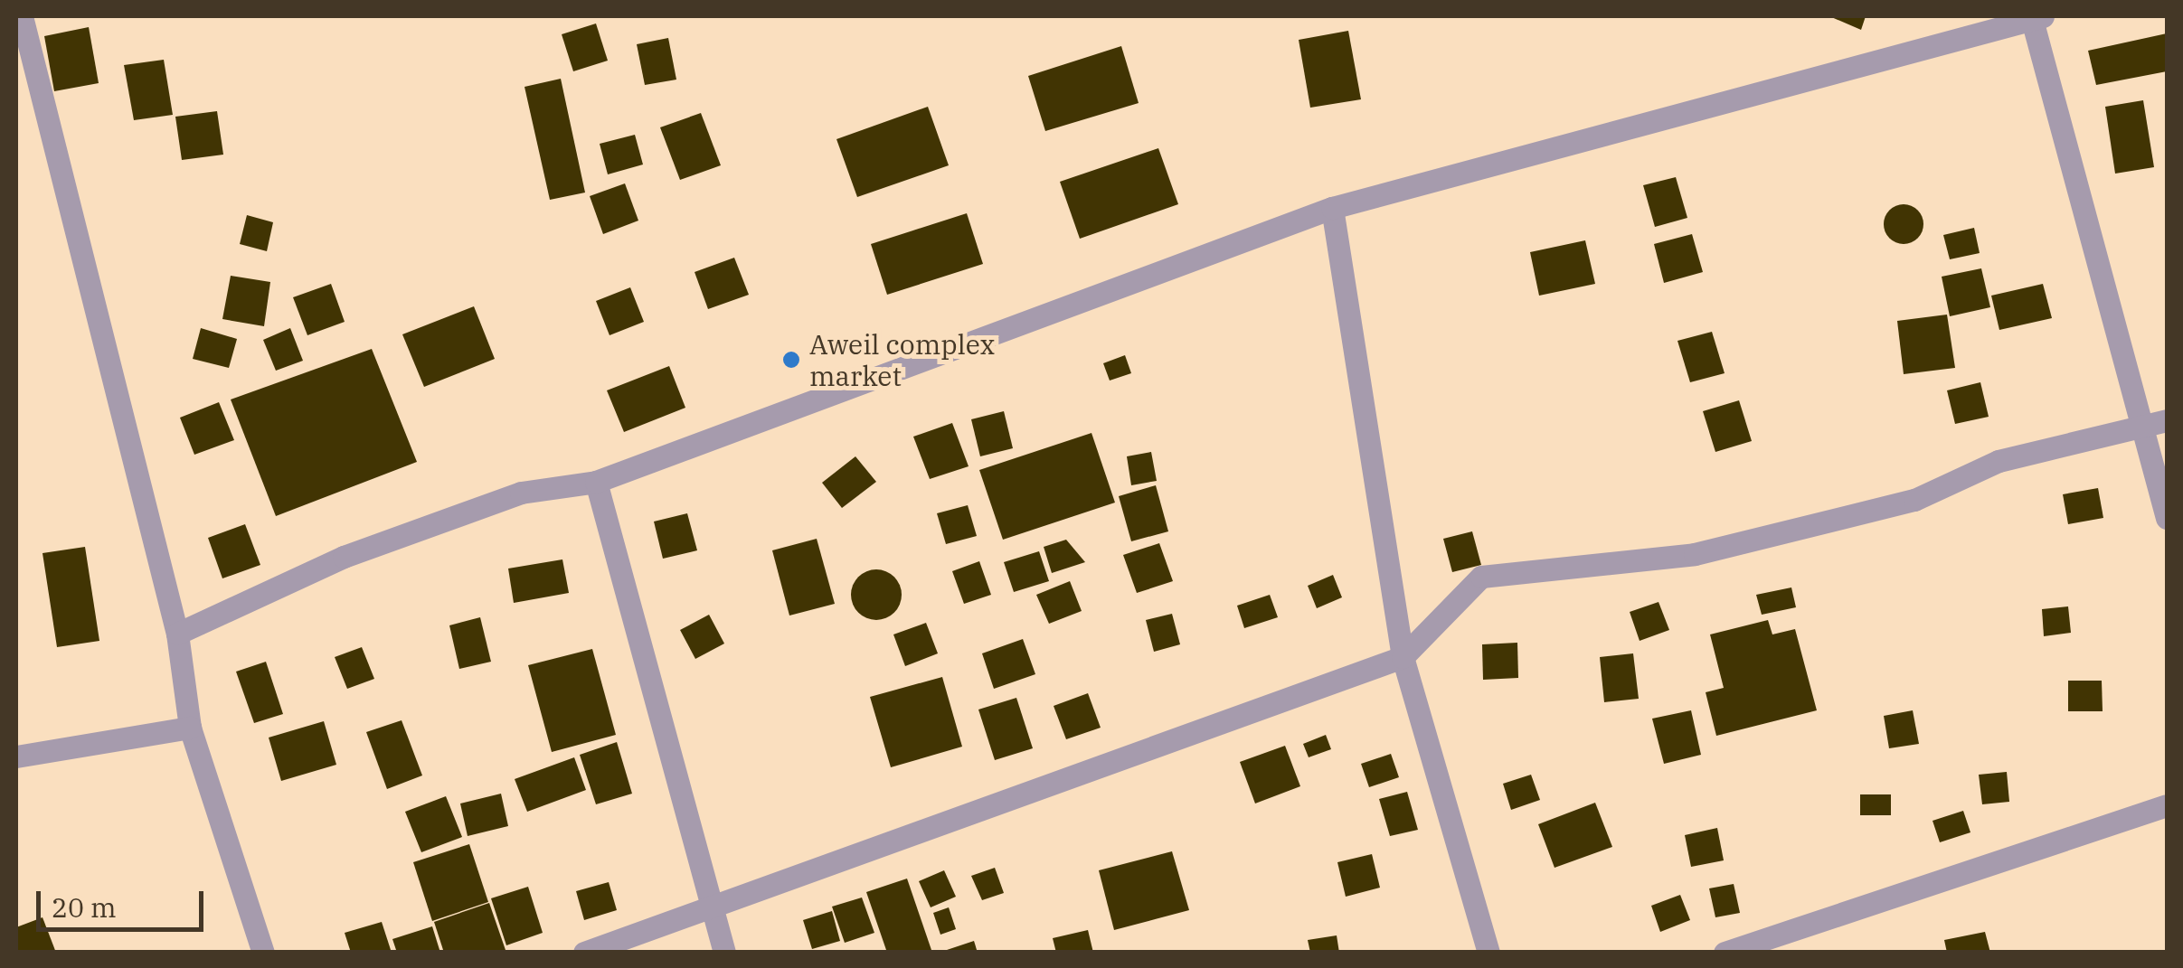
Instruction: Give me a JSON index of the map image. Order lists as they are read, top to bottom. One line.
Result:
{"places":["Aweil complex market"],"scale_bar":"20 m"}
